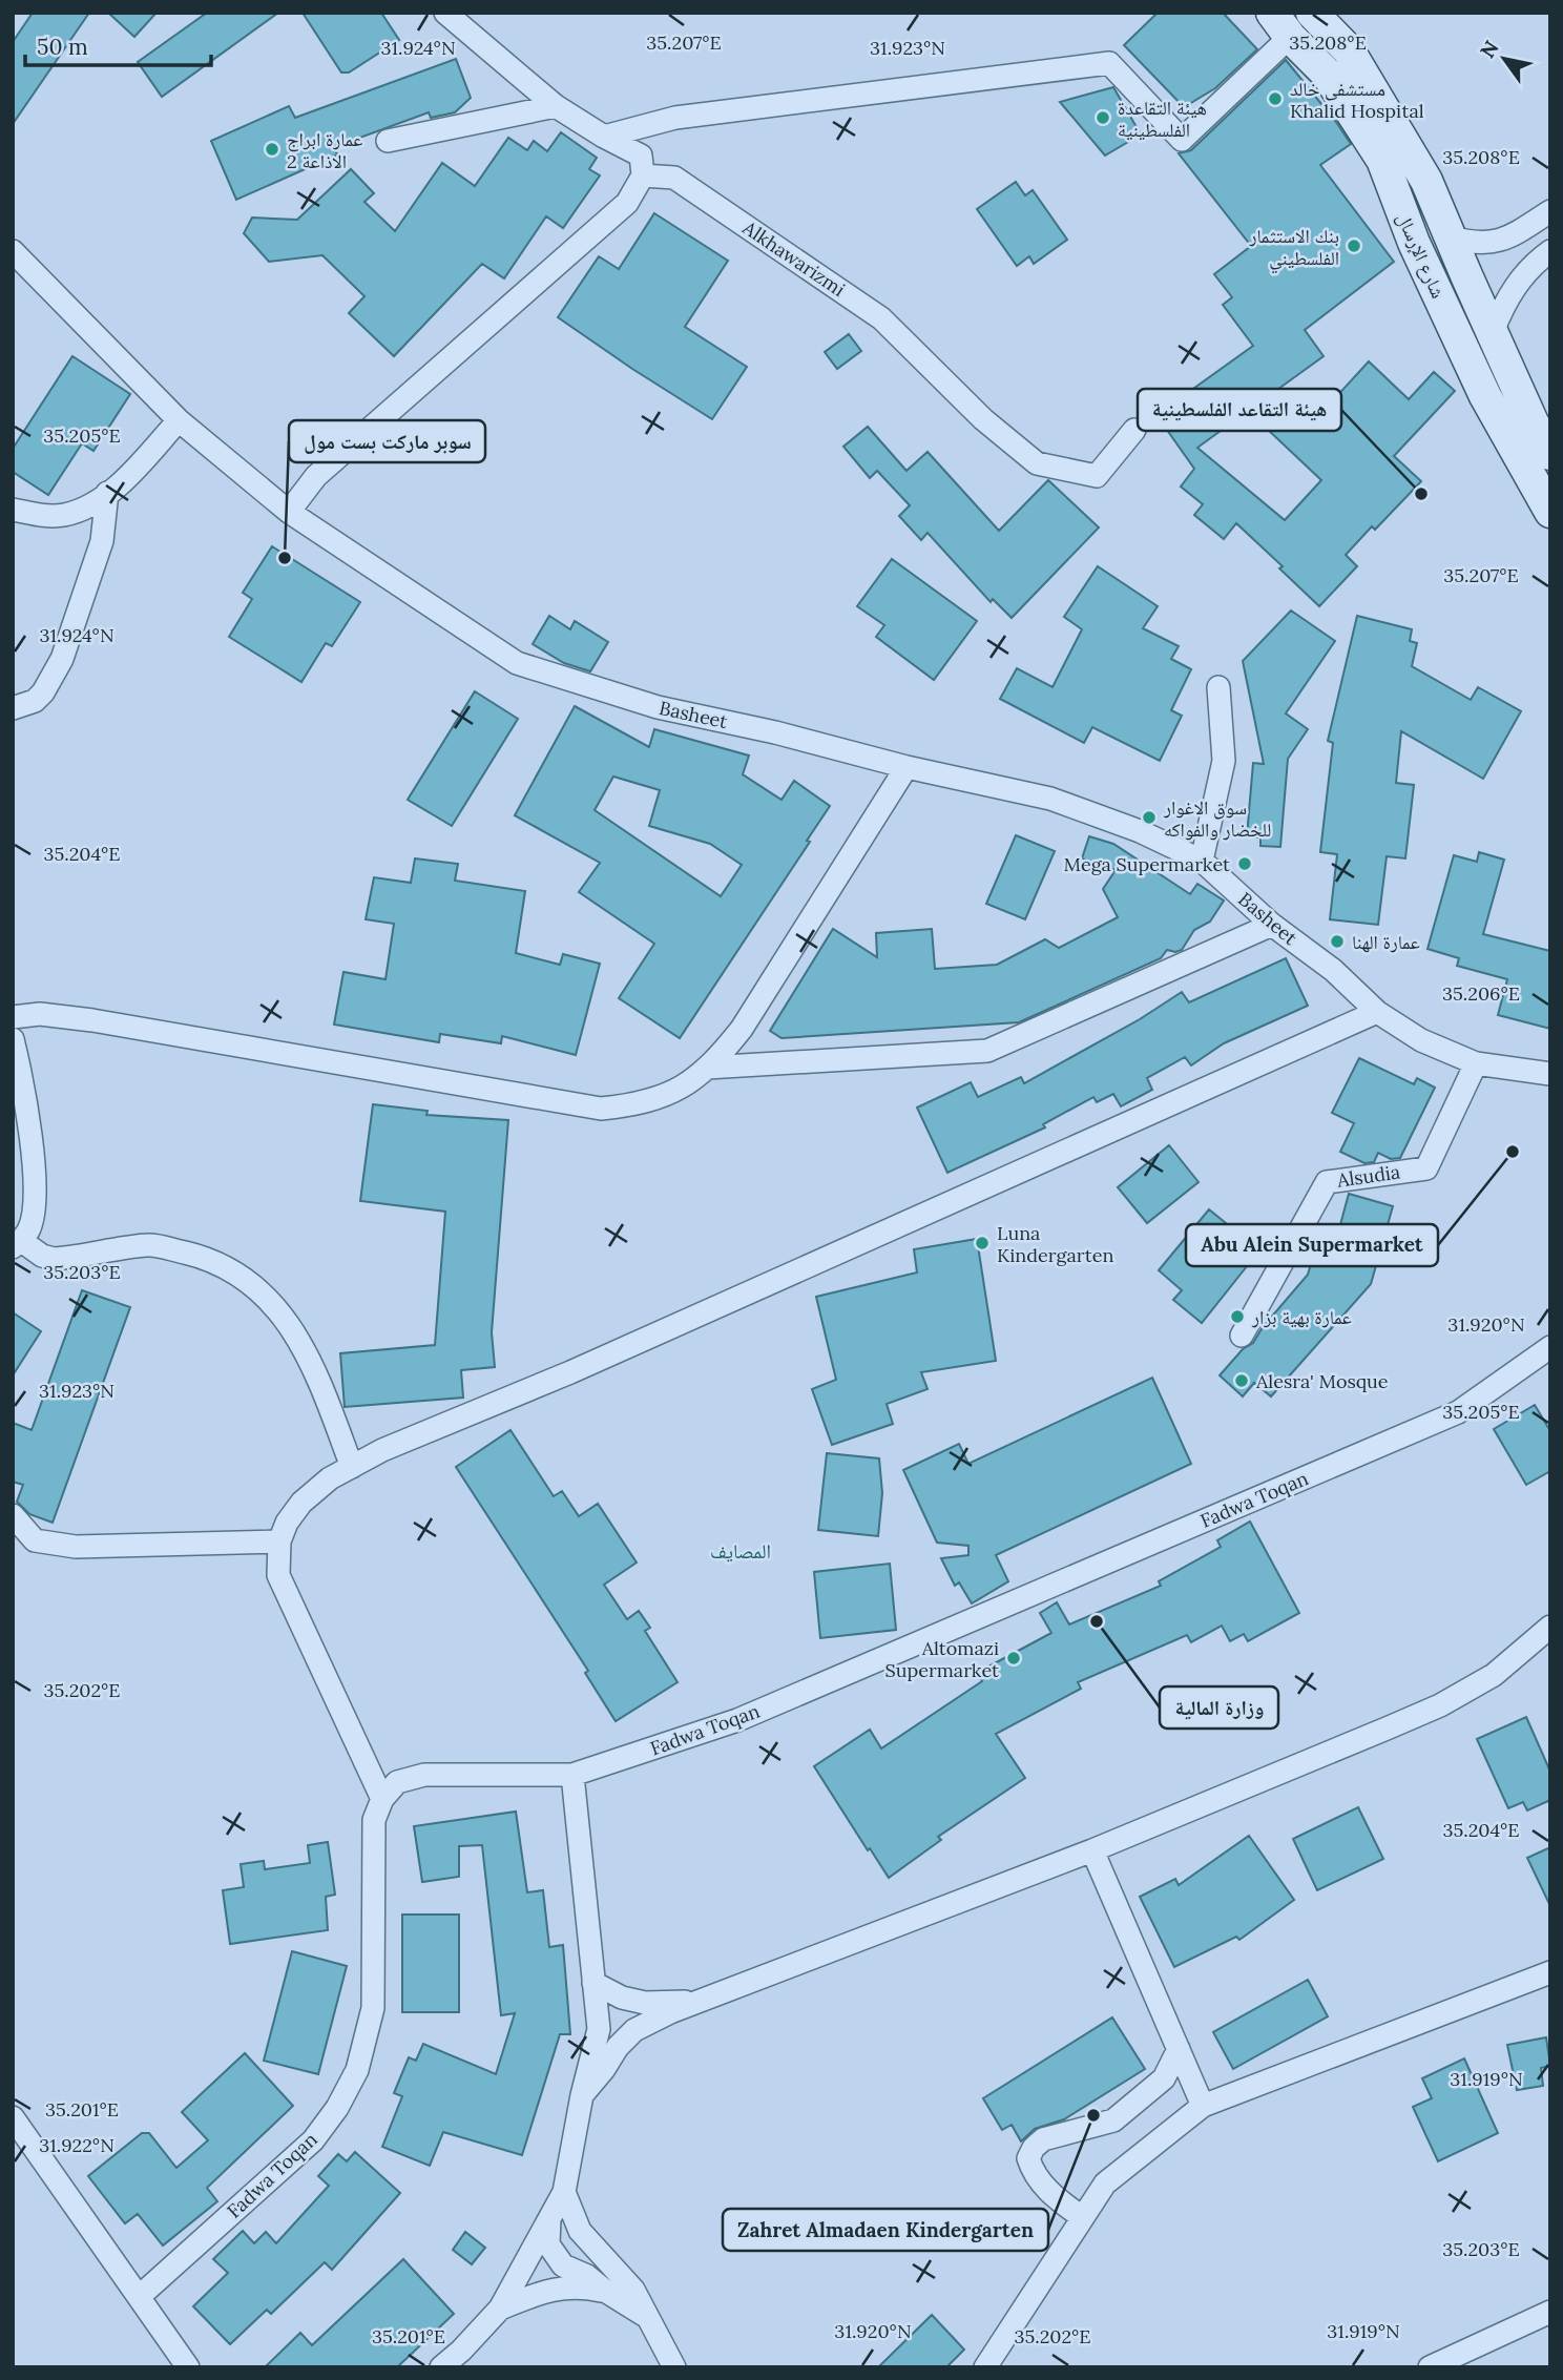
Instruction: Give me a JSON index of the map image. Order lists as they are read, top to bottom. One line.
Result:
{"streets":{"main road":["شارع الإرسال"],"street":["Alkhawarizmi","Basheet","Alsudia","Fadwa Toqan"]},"crossings":[["Basheet","Alsudia"]],"districts":["المصايف"],"places":["مستشفى خالد Khalid Hospital","هيئة التقاعدة الفلسطينية","عمارة ابراج الاذاعة 2","بنك الاستثمار الفلسطيني","هيئة التقاعد الفلسطينية","سوبر ماركت بست مول","سوق الاغوار للخضار والفواكه","Mega Supermarket","عمارة الهنا","Abu Alein Supermarket","Luna Kindergarten","عمارة بهية بزار","Alesra' Mosque","وزارة المالية","Altomazi Supermarket","Zahret Almadaen Kindergarten"],"scale_bar":"50 m","north":"top left","coordinates":["35.207°E","35.208°E","31.924°N","31.923°N","35.205°E","35.204°E","35.206°E","35.203°E","31.920°N","35.202°E","31.919°N","35.201°E","31.922°N"]}
